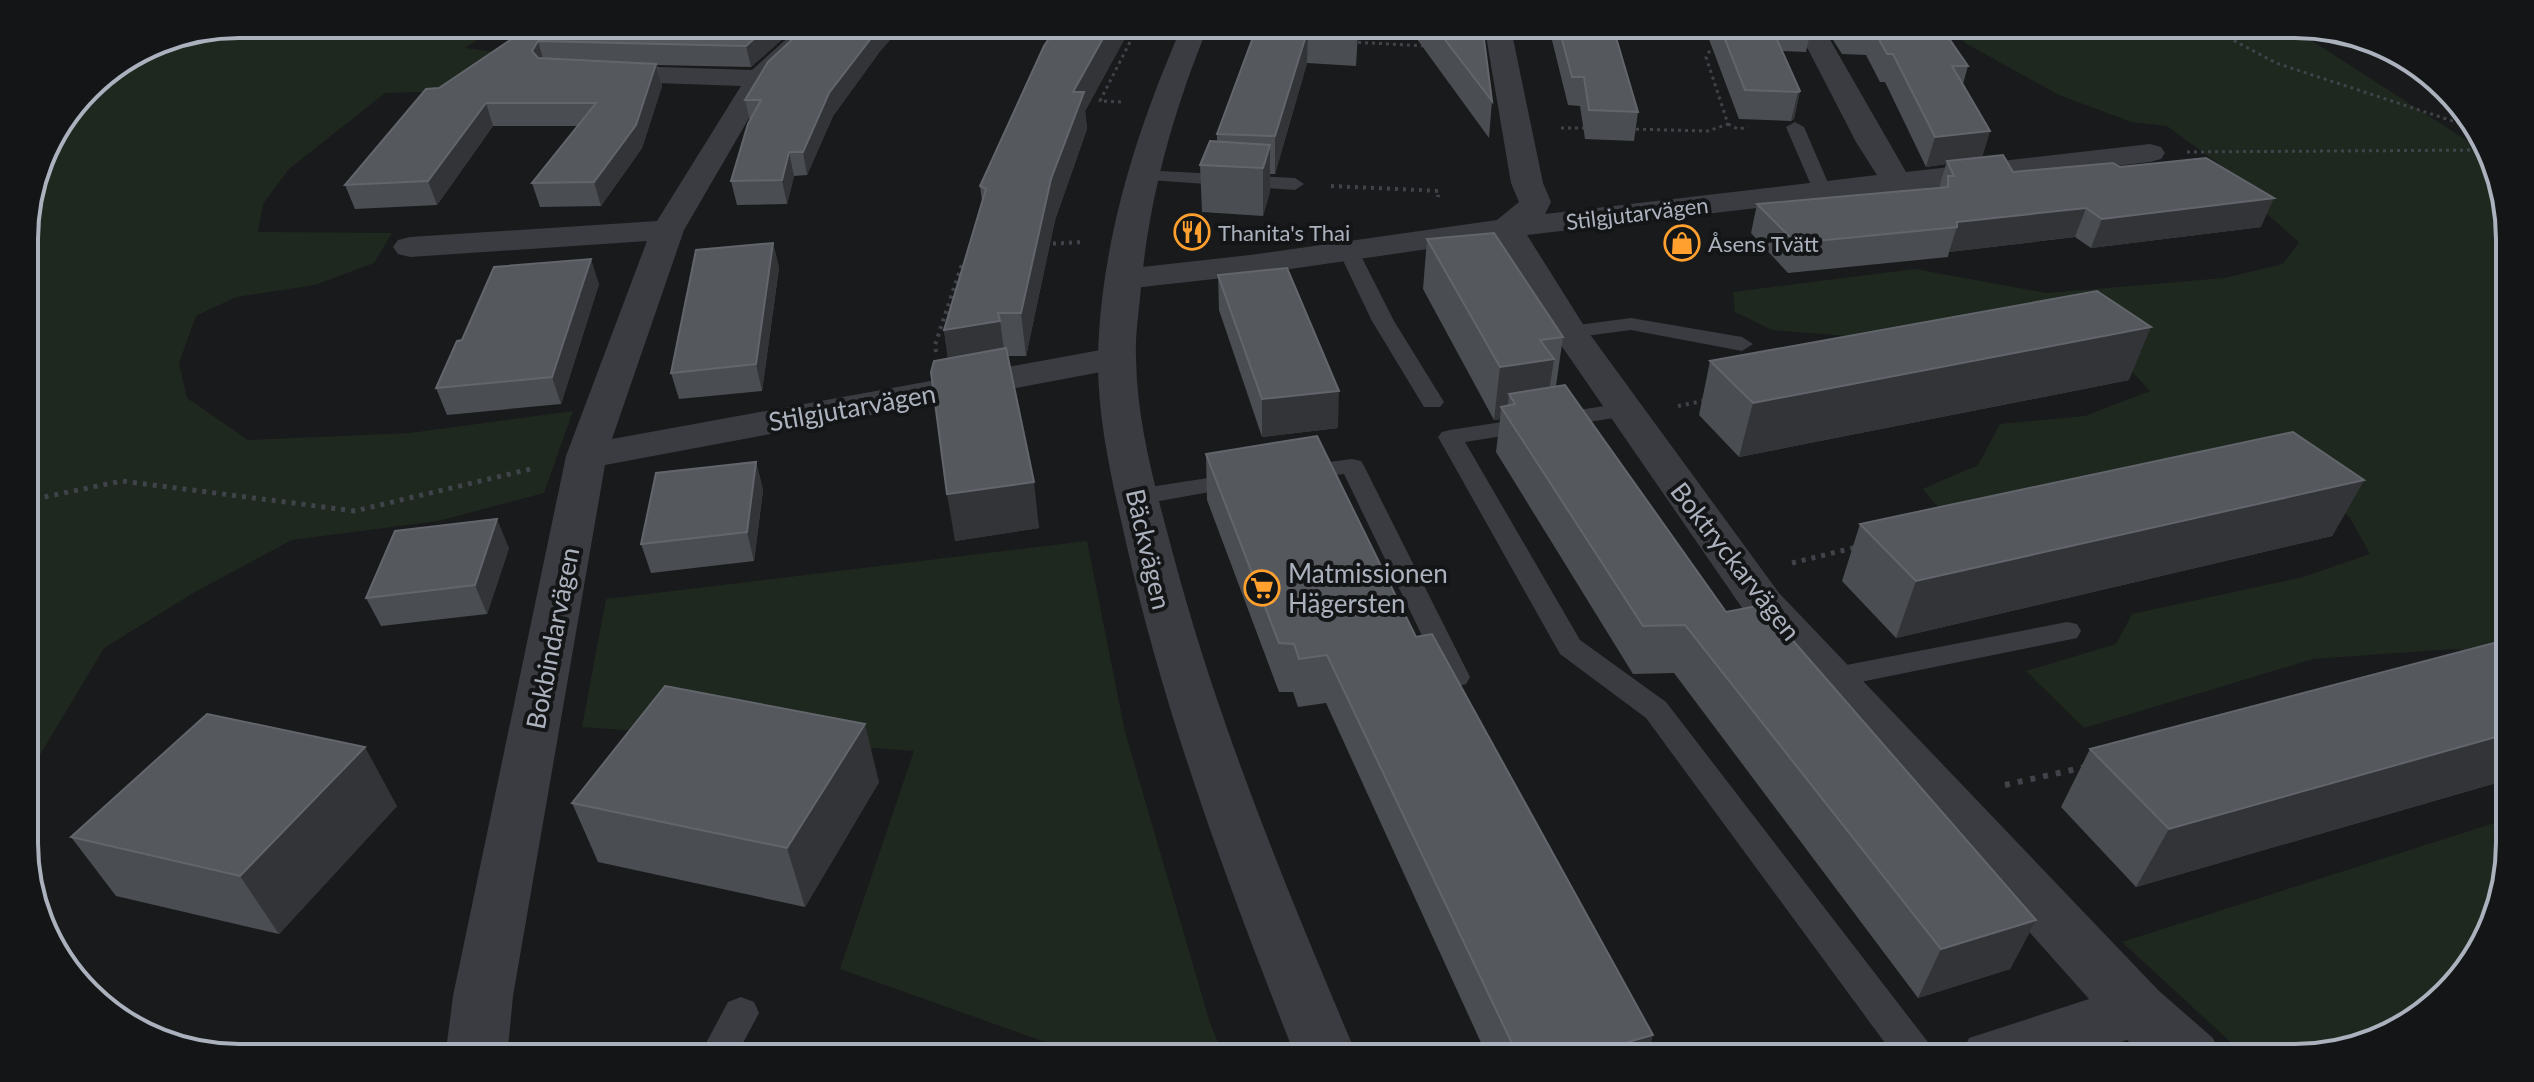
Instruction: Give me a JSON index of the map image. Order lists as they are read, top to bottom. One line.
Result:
{"streets":{"street":["Stilgjutarvägen","Bäckvägen","Boktryckarvägen","Bokbindarvägen"]},"crossings":[["Stilgjutarvägen","Bäckvägen"],["Stilgjutarvägen","Boktryckarvägen"],["Stilgjutarvägen","Bokbindarvägen"]],"places":{"restaurant":["Thanita's Thai"],"shop":["Åsens Tvätt"],"supermarket":["Matmissionen Hägersten"]}}
